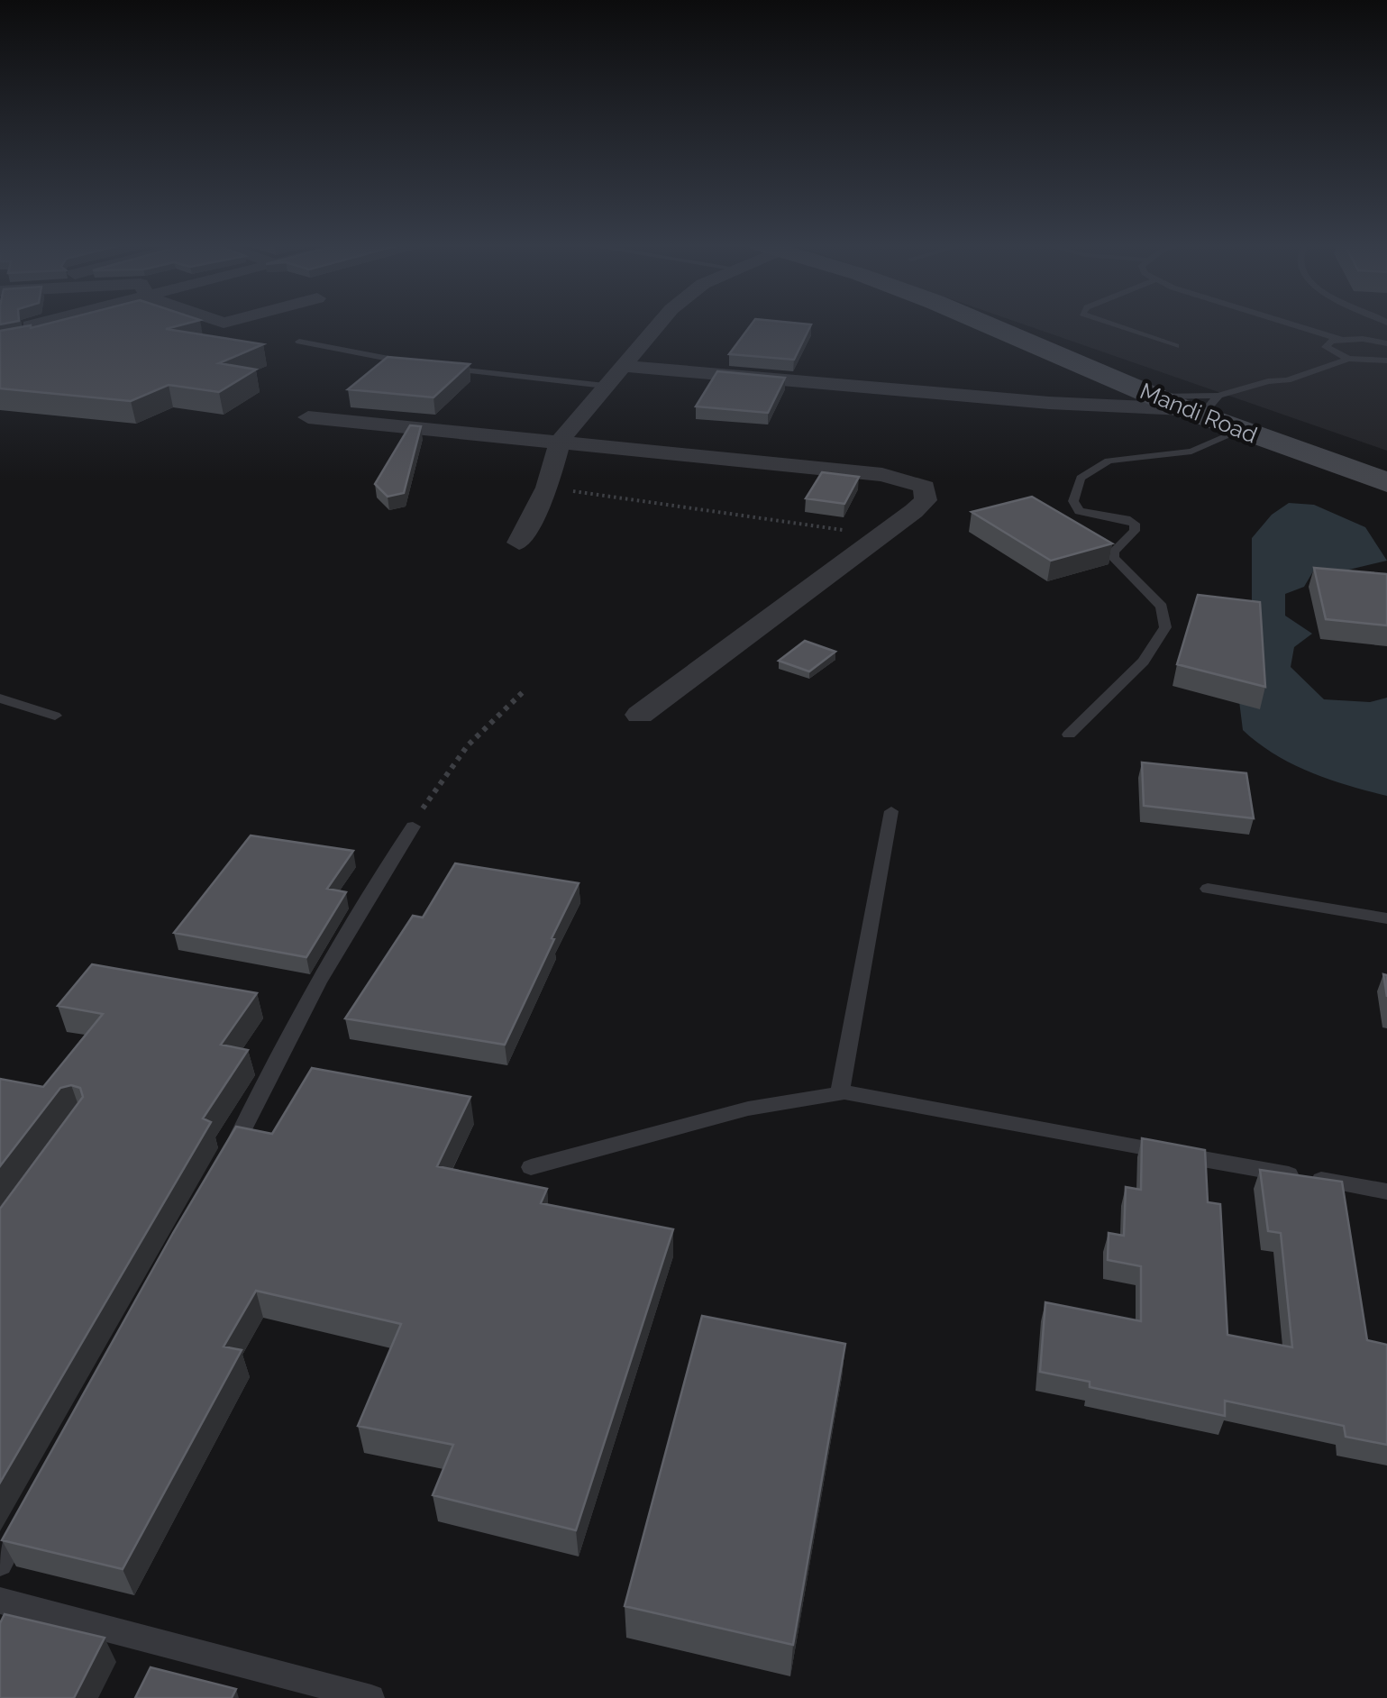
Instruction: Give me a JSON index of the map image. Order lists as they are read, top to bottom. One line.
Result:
{"streets":{"street":["Mandi Road"]}}
